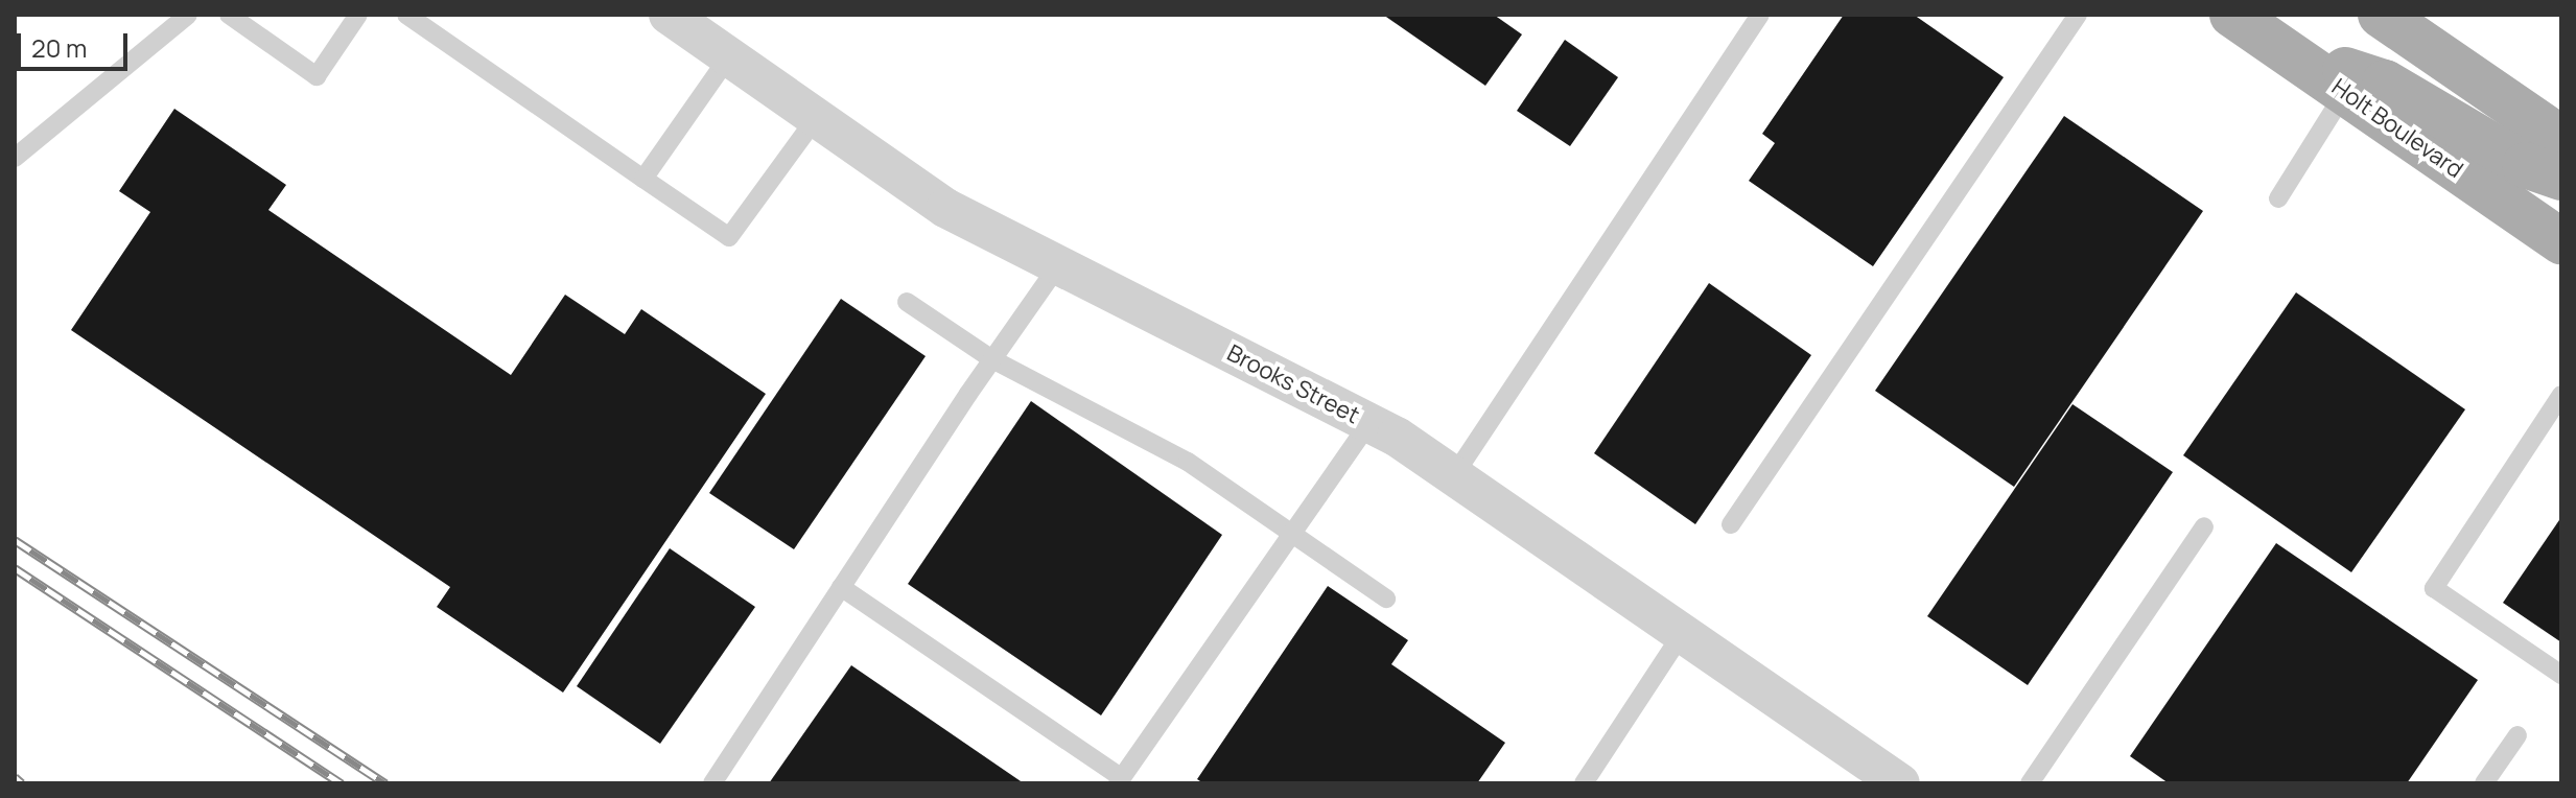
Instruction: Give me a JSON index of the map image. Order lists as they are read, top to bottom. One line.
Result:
{"streets":{"main road":["Holt Boulevard"],"street":["Brooks Street"]},"scale_bar":"20 m"}
